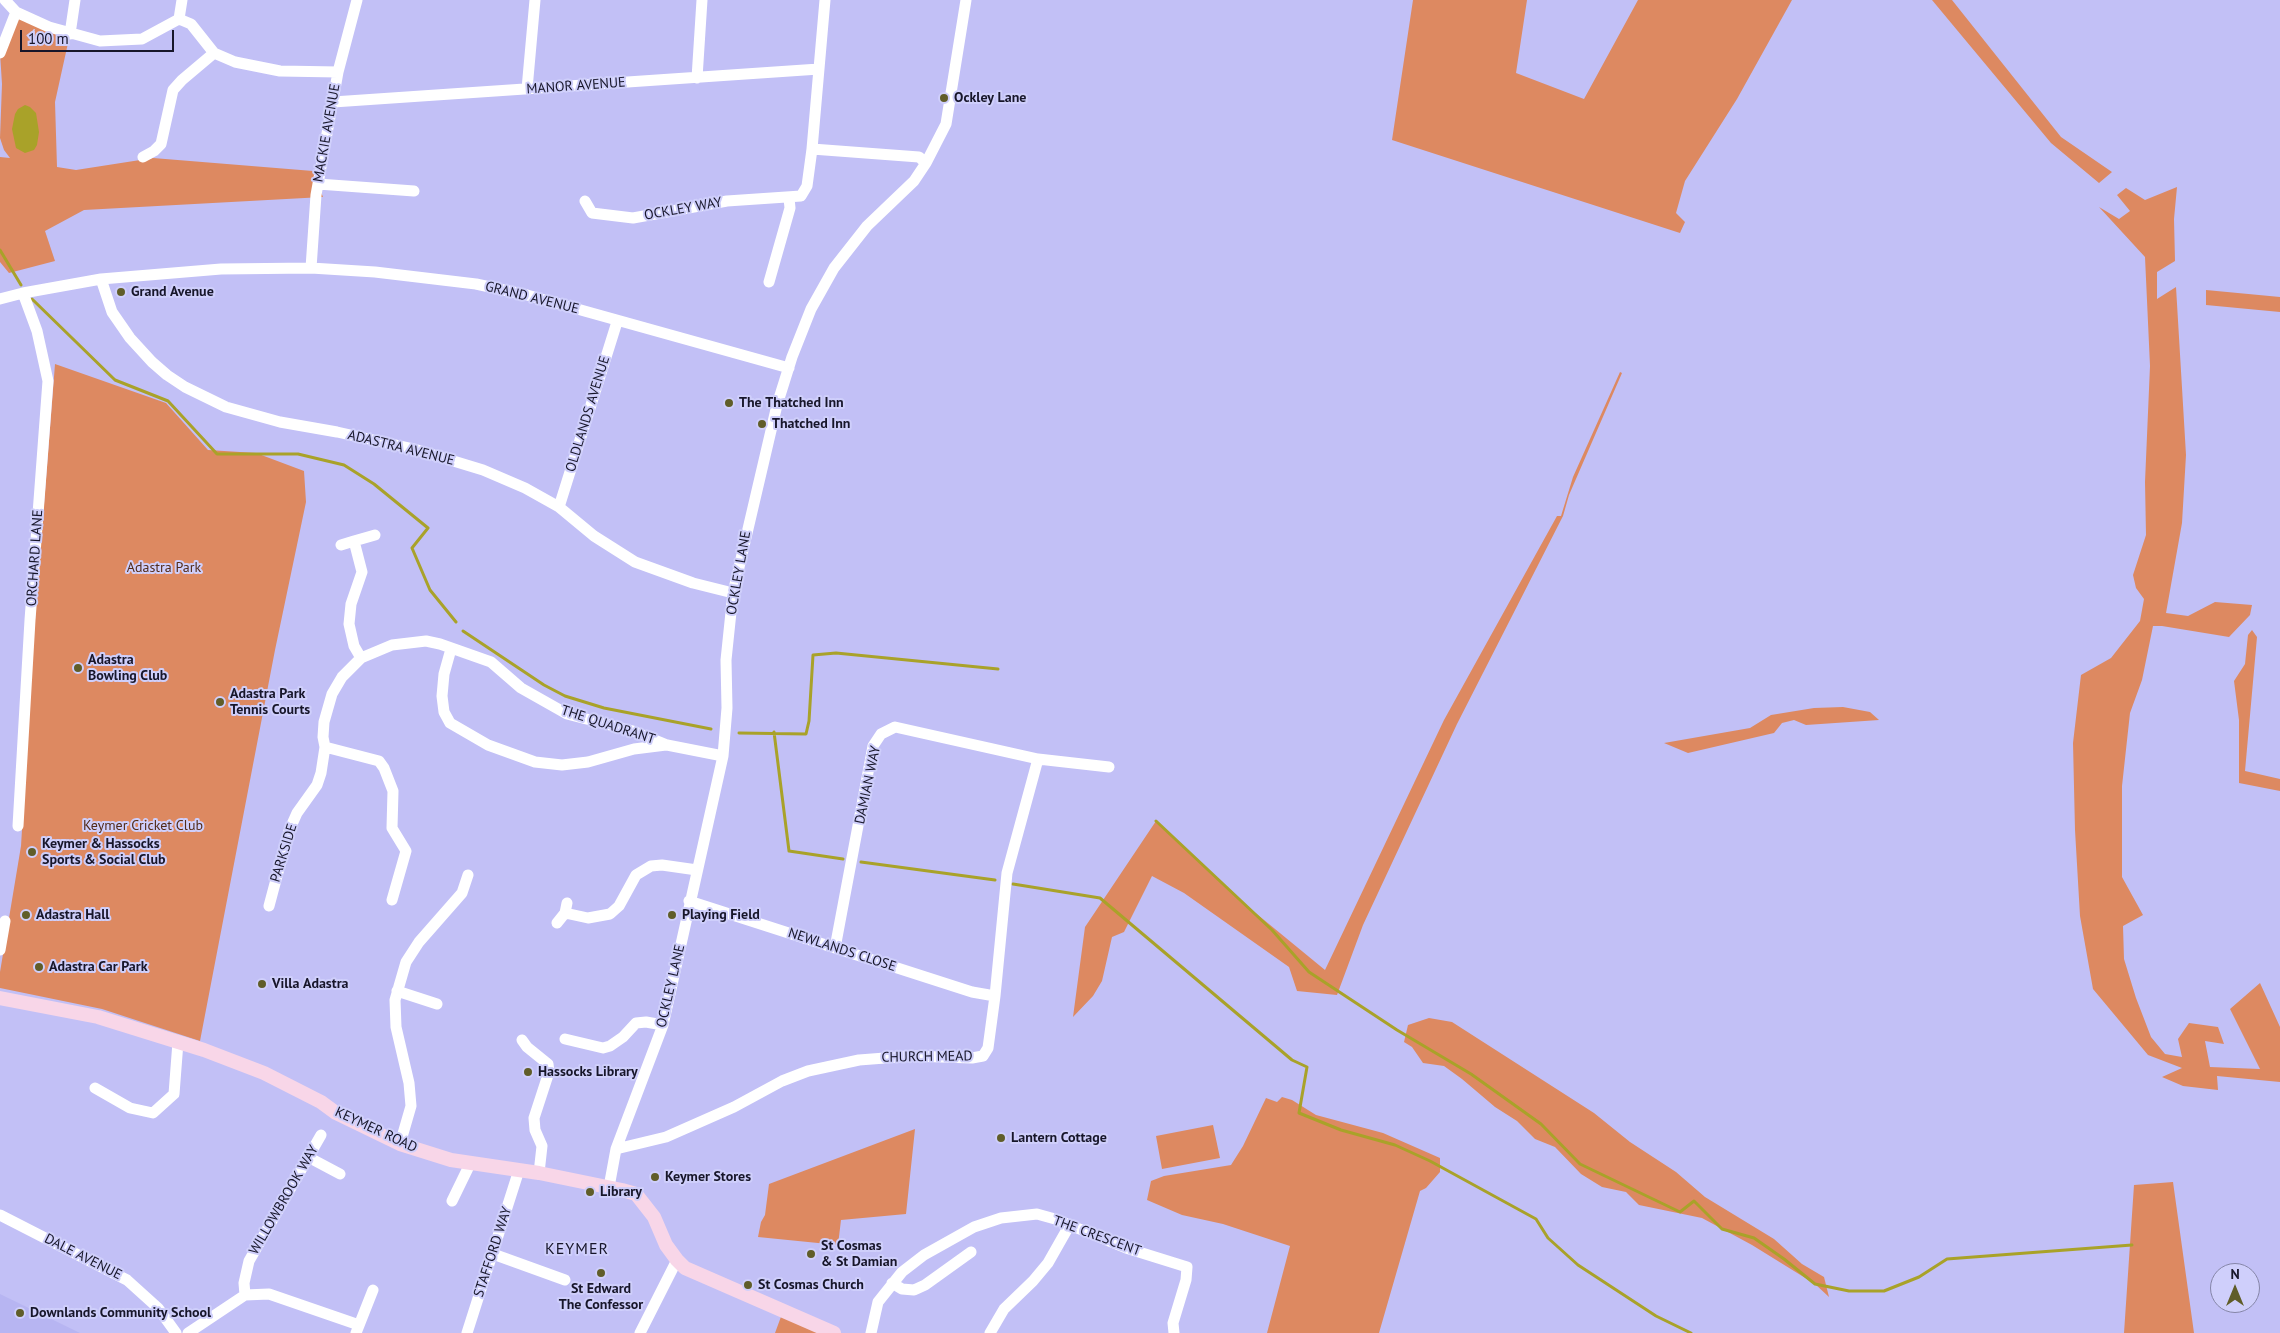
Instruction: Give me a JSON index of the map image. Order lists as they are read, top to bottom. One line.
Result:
{"streets":{"main road":["KEYMER ROAD"],"street":["MANOR AVENUE","MACKIE AVENUE","OCKLEY WAY","GRAND AVENUE","OLDLANDS AVENUE","ADASTRA AVENUE","ORCHARD LANE","OCKLEY LANE","THE QUADRANT","DAMIAN WAY","PARKSIDE","NEWLANDS CLOSE","CHURCH MEAD","WILLOWBROOK WAY","THE CRESCENT","STAFFORD WAY","DALE AVENUE"]},"crossings":[["MANOR AVENUE","MACKIE AVENUE"],["MACKIE AVENUE","GRAND AVENUE"],["GRAND AVENUE","OLDLANDS AVENUE"],["GRAND AVENUE","ADASTRA AVENUE"],["GRAND AVENUE","ORCHARD LANE"],["GRAND AVENUE","OCKLEY LANE"],["OLDLANDS AVENUE","ADASTRA AVENUE"],["ADASTRA AVENUE","OCKLEY LANE"],["OCKLEY LANE","THE QUADRANT"],["OCKLEY LANE","NEWLANDS CLOSE"],["OCKLEY LANE","CHURCH MEAD"],["OCKLEY LANE","KEYMER ROAD"],["DAMIAN WAY","NEWLANDS CLOSE"],["DAMIAN WAY","CHURCH MEAD"],["NEWLANDS CLOSE","CHURCH MEAD"],["KEYMER ROAD","STAFFORD WAY"]],"districts":["KEYMER"],"parks":["Adastra Park","Keymer Cricket Club"],"places":["Ockley Lane","Grand Avenue","The Thatched Inn","Thatched Inn","Adastra Bowling Club","Adastra Park Tennis Courts","Keymer & Hassocks Sports & Social Club","Adastra Hall","Playing Field","Adastra Car Park","Villa Adastra","Hassocks Library","Lantern Cottage","Keymer Stores","Library","St Cosmas & St Damian","St Edward The Confessor","St Cosmas Church","Downlands Community School"],"scale_bar":"100 m","north":"top"}
